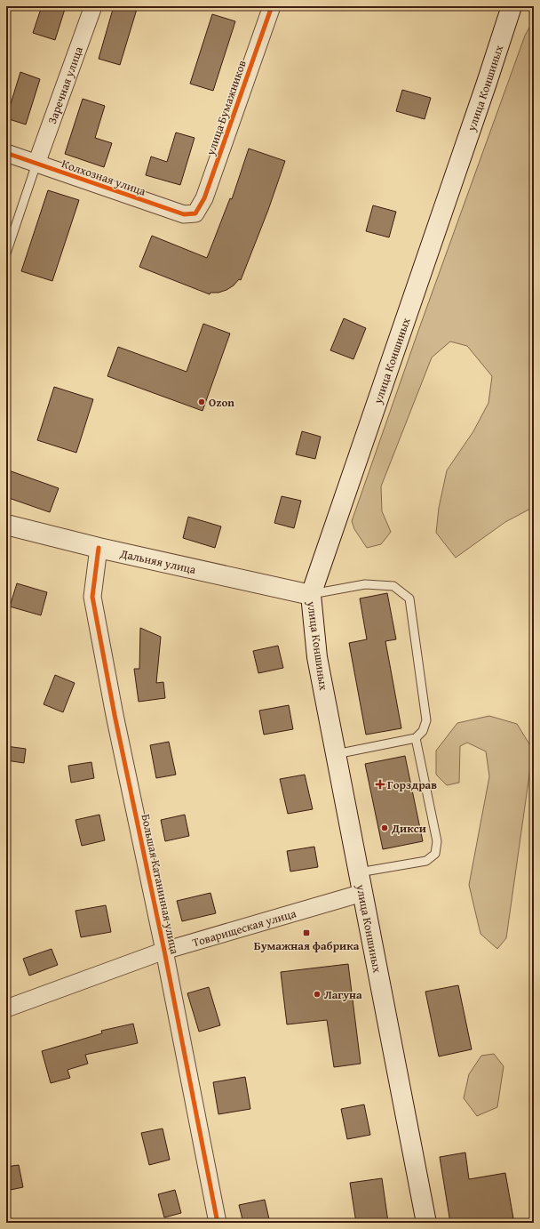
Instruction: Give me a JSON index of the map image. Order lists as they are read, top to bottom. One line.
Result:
{"streets":{"main road":["улица Коншиных","Дальняя улица"],"street":["Заречная улица","улица Бумажников","Колхозная улица","Большая Катанинная улица","Товарищеская улица"]},"crossings":[["Заречная улица","Колхозная улица"],["улица Коншиных","Дальняя улица"],["улица Коншиных","Товарищеская улица"],["улица Бумажников","Колхозная улица"],["Дальняя улица","Большая Катанинная улица"],["Большая Катанинная улица","Товарищеская улица"]],"places":{"other":["Ozon","Дикси","Лагуна"],"health":["Горздрав"],"transit":["Бумажная фабрика"]}}
